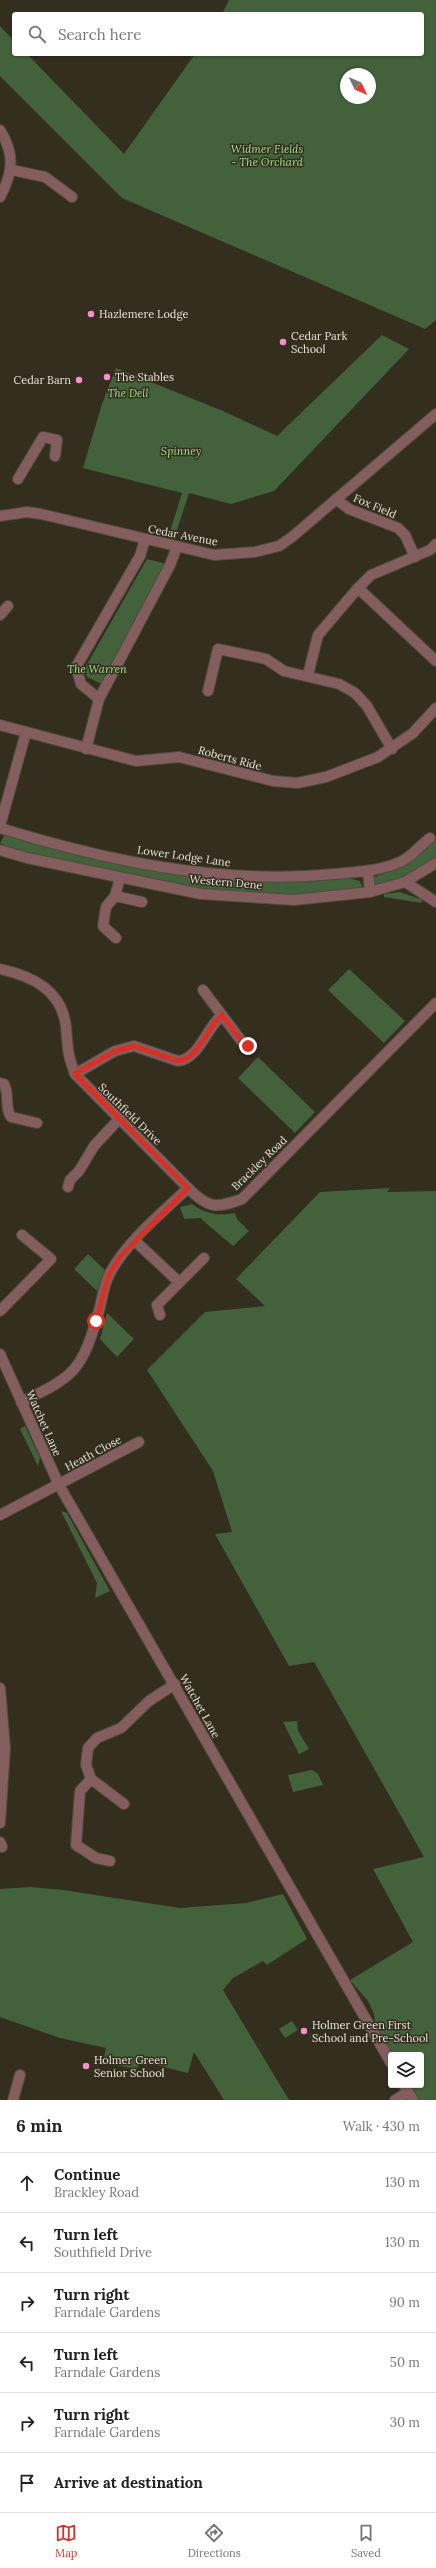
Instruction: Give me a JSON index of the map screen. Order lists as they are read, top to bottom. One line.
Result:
{"streets":{"street":["Fox Field","Cedar Avenue","Roberts Ride","Lower Lodge Lane","Western Dene","Southfield Drive","Brackley Road","Watchet Lane","Heath Close"]},"crossings":[["Fox Field","Cedar Avenue"],["Southfield Drive","Brackley Road"],["Watchet Lane","Heath Close"]],"parks":["Widmer Fields - The Orchard","The Dell","Spinney","The Warren"],"places":["Hazlemere Lodge","Cedar Park School","The Stables","Cedar Barn","Holmer Green First School and Pre-School","Holmer Green Senior School"],"north":"bottom right","page":{"search":"Search here","heading":["6 min","Walk · 430 m"],"list":[["Continue","Brackley Road","130 m"],["Turn left","Southfield Drive","130 m"],["Turn right","Farndale Gardens","90 m"],["Turn left","Farndale Gardens","50 m"],["Turn right","Farndale Gardens","30 m"],"Arrive at destination"],"nav":["Map","Directions","Saved"]}}
